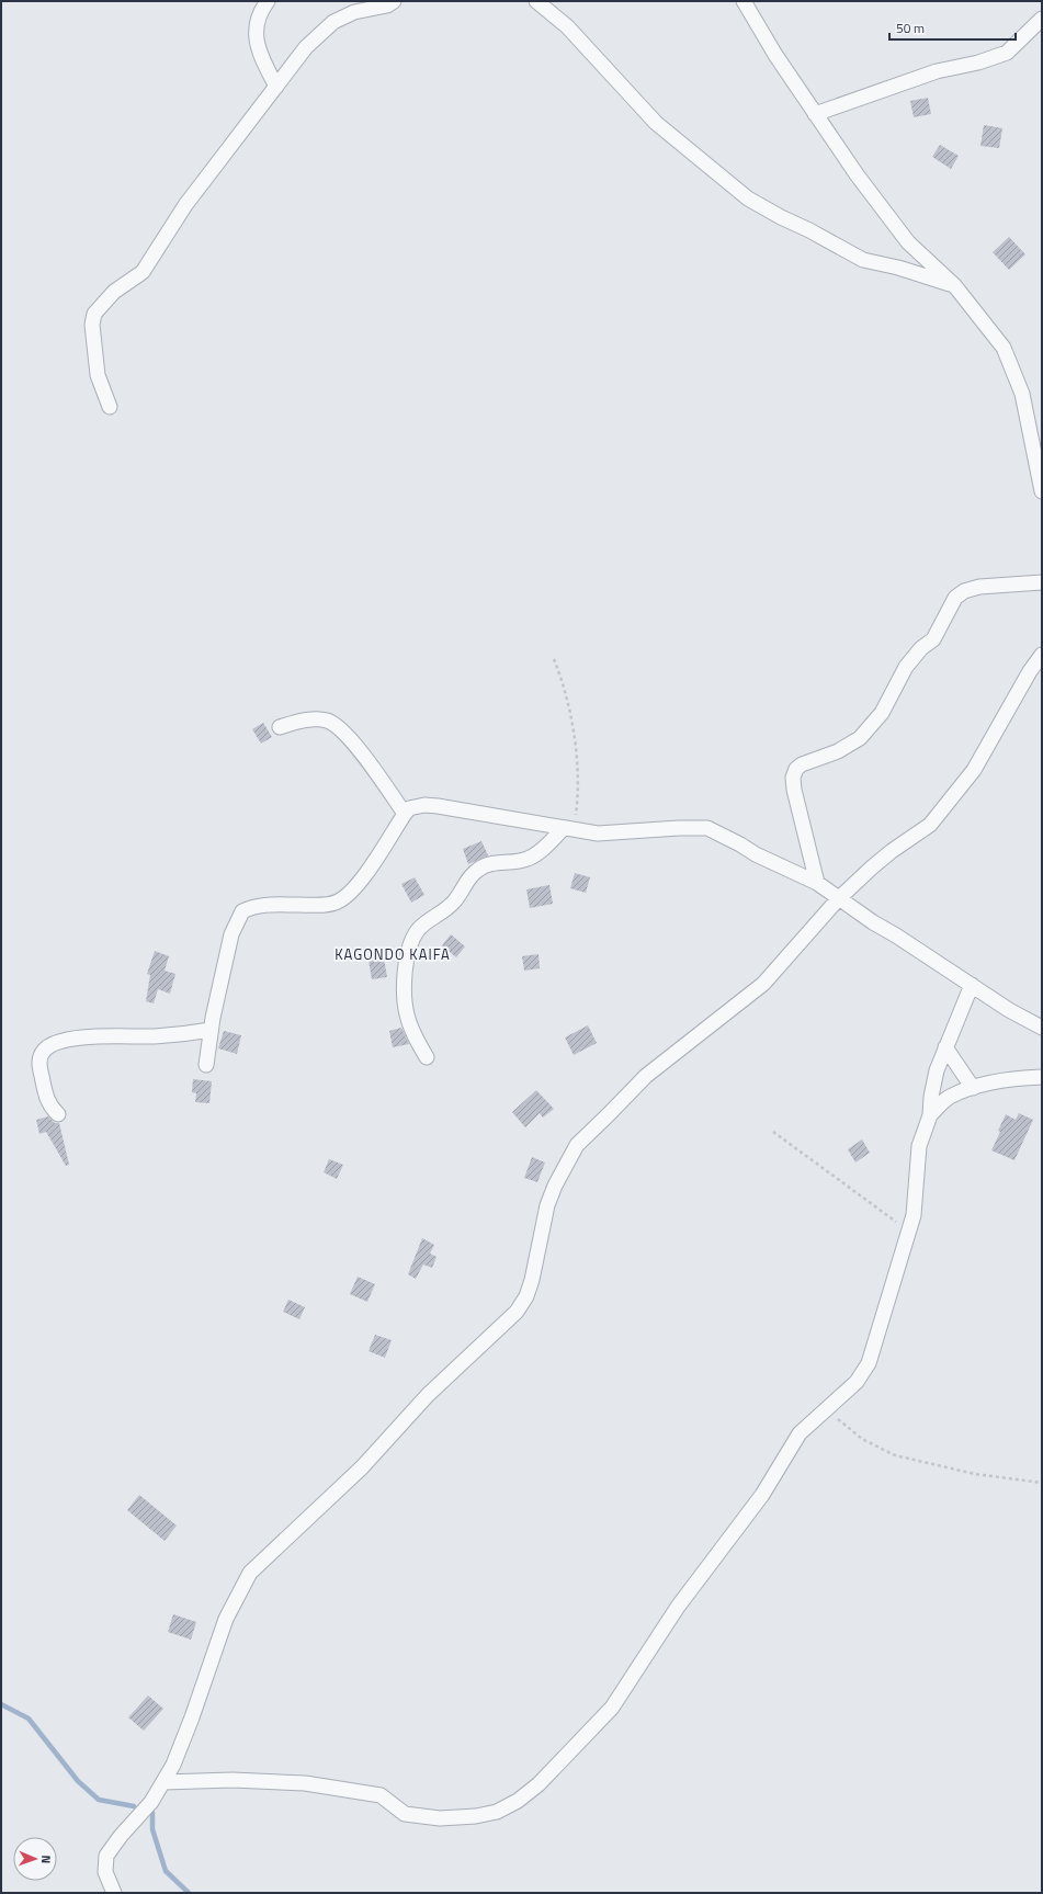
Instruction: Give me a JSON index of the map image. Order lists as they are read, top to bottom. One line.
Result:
{"districts":["KAGONDO KAIFA"],"scale_bar":"50 m","north":"right"}
